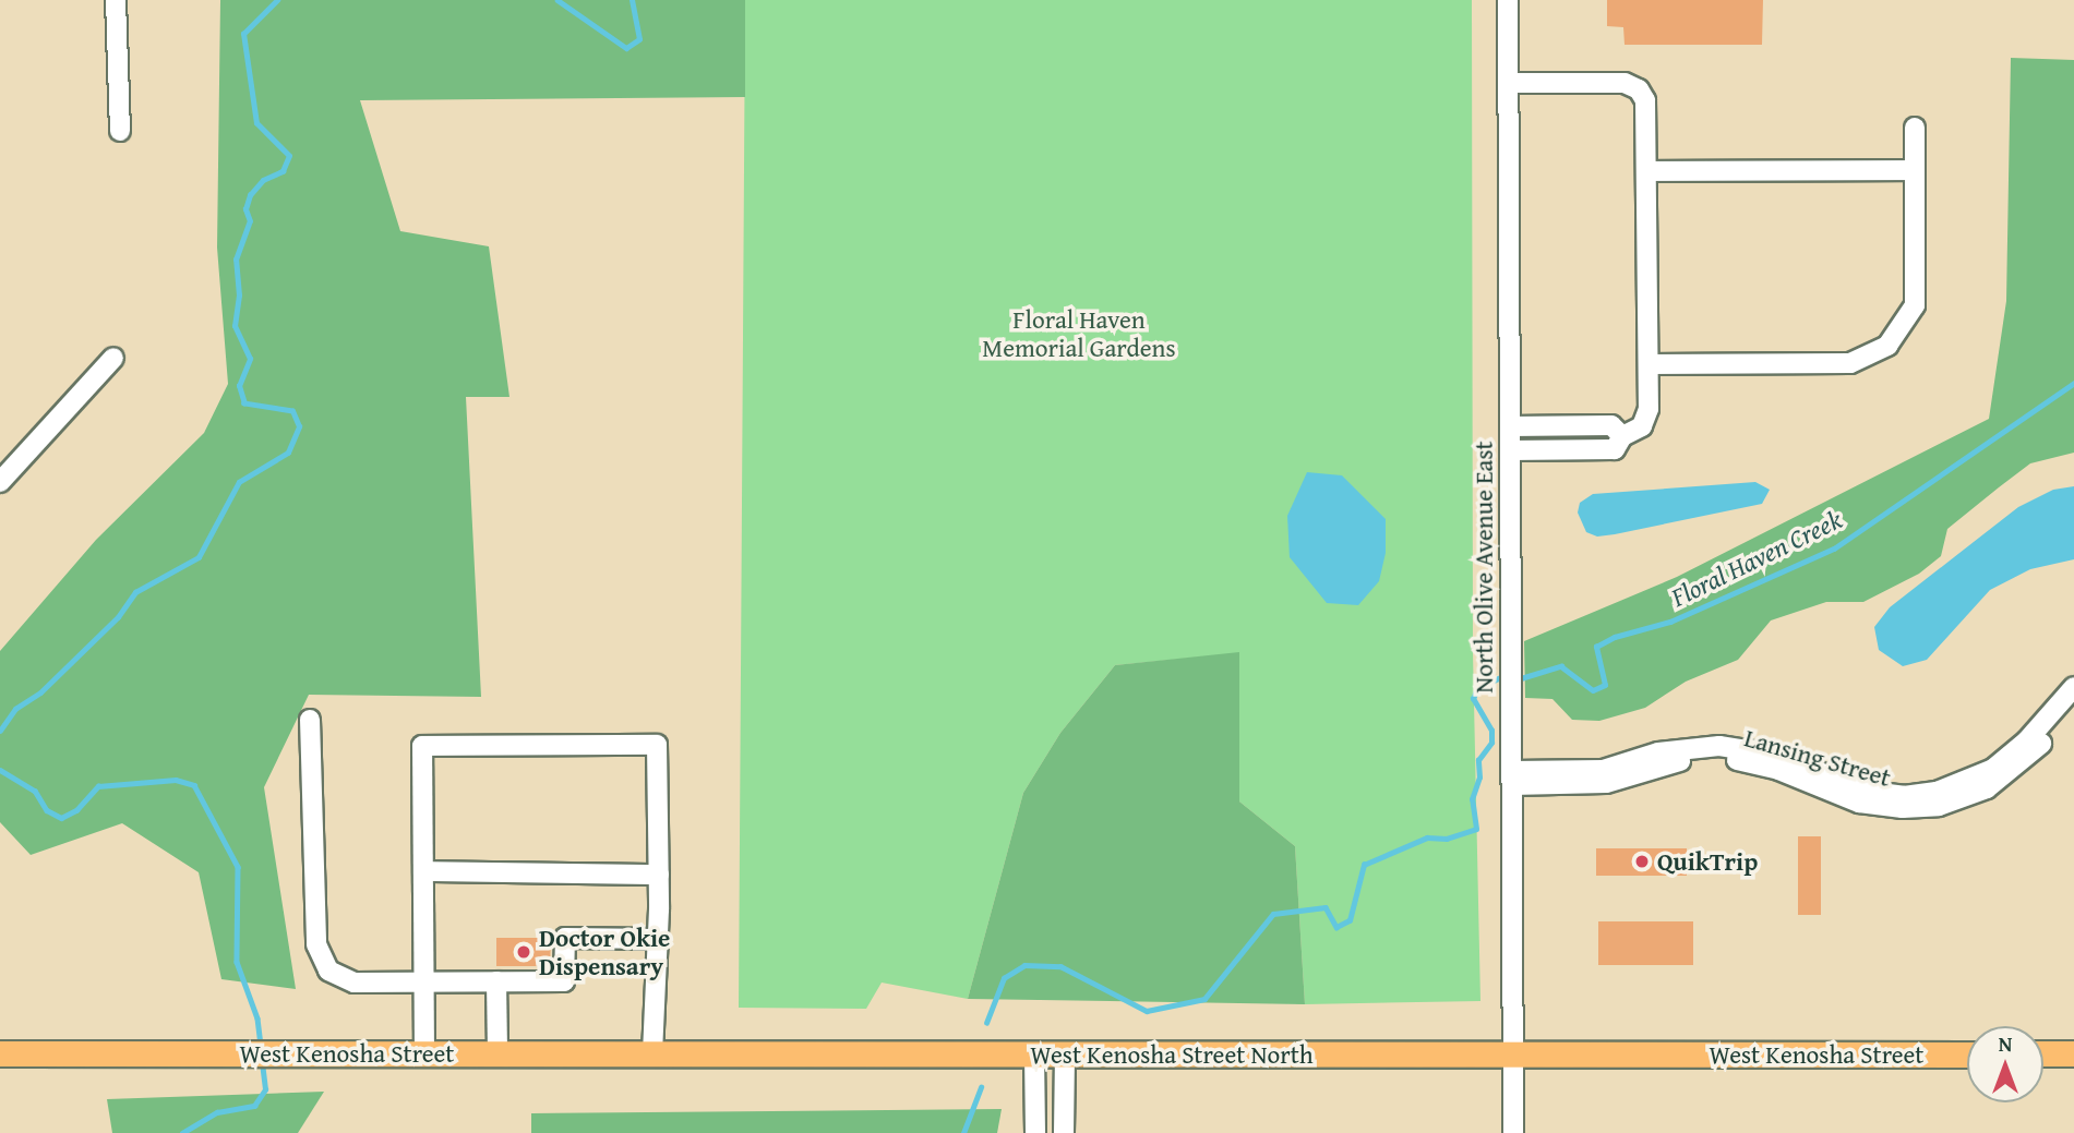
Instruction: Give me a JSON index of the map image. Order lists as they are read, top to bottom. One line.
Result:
{"streets":{"main road":["West Kenosha Street","West Kenosha Street North"],"street":["North Olive Avenue East","Lansing Street"]},"crossings":[["North Olive Avenue East","Lansing Street"],["North Olive Avenue East","West Kenosha Street North"],["West Kenosha Street","West Kenosha Street North"]],"water":["Floral Haven Creek"],"parks":["Floral Haven Memorial Gardens"],"places":["QuikTrip","Doctor Okie Dispensary"],"north":"top"}
